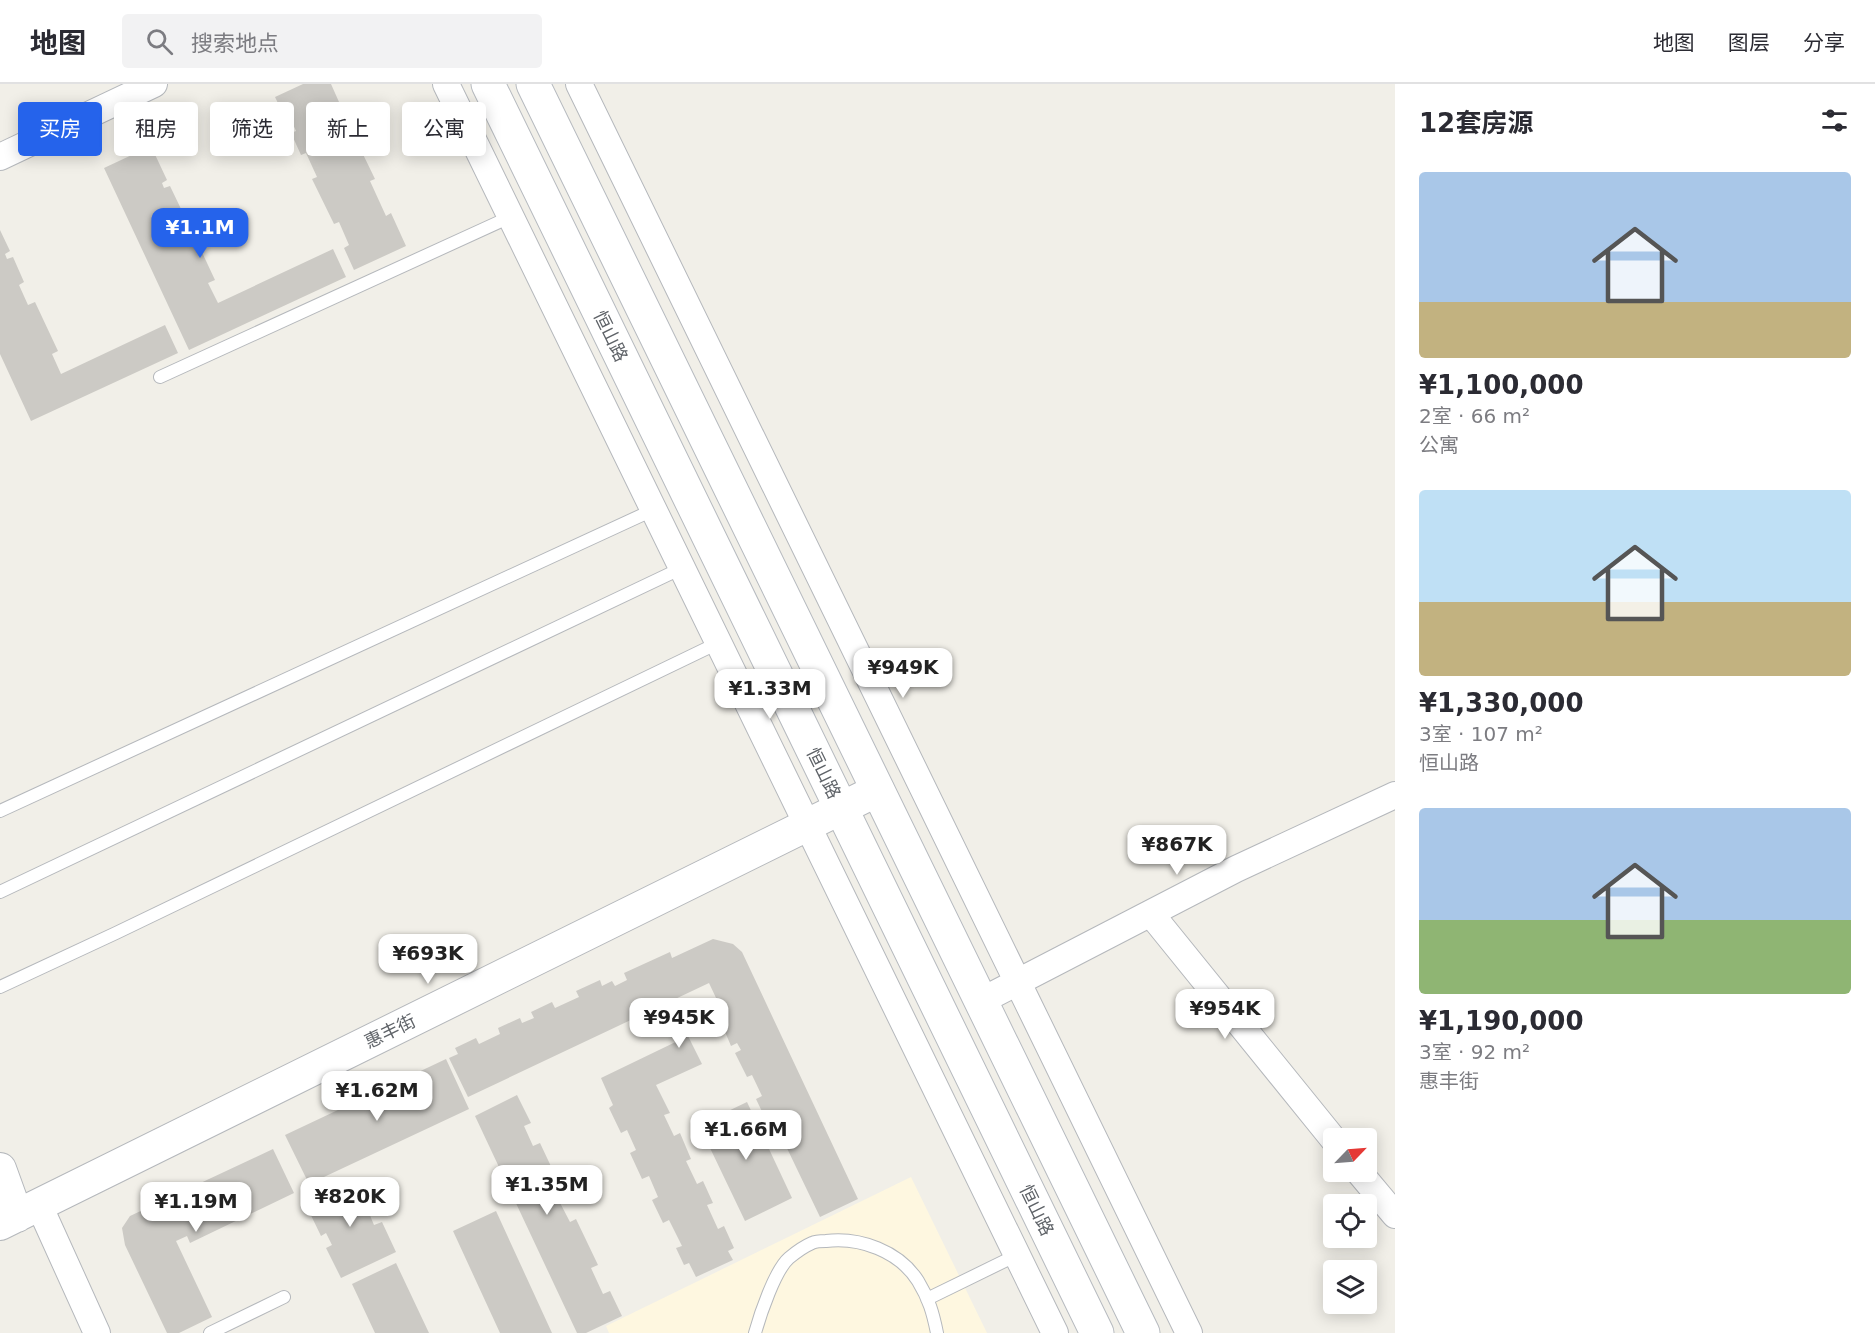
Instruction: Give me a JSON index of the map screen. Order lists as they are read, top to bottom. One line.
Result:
{"streets":{"main road":["恒山路"],"street":["惠丰街"]},"crossings":[["恒山路","惠丰街"]],"north":"top right","page":{"header":"地图","search":"搜索地点","nav":["地图","图层","分享"],"heading":"12套房源","chip":["买房","租房","筛选","新上","公寓"],"list":[{"name":"¥1,100,000","note":"2室 · 66 m² · 公寓"},{"name":"¥1,330,000","note":"3室 · 107 m² · 恒山路"},{"name":"¥1,190,000","note":"3室 · 92 m² · 惠丰街"}],"price":["¥1.1M","¥949K","¥1.33M","¥867K","¥693K","¥954K","¥945K","¥1.62M","¥1.66M","¥1.35M","¥820K","¥1.19M"]}}
